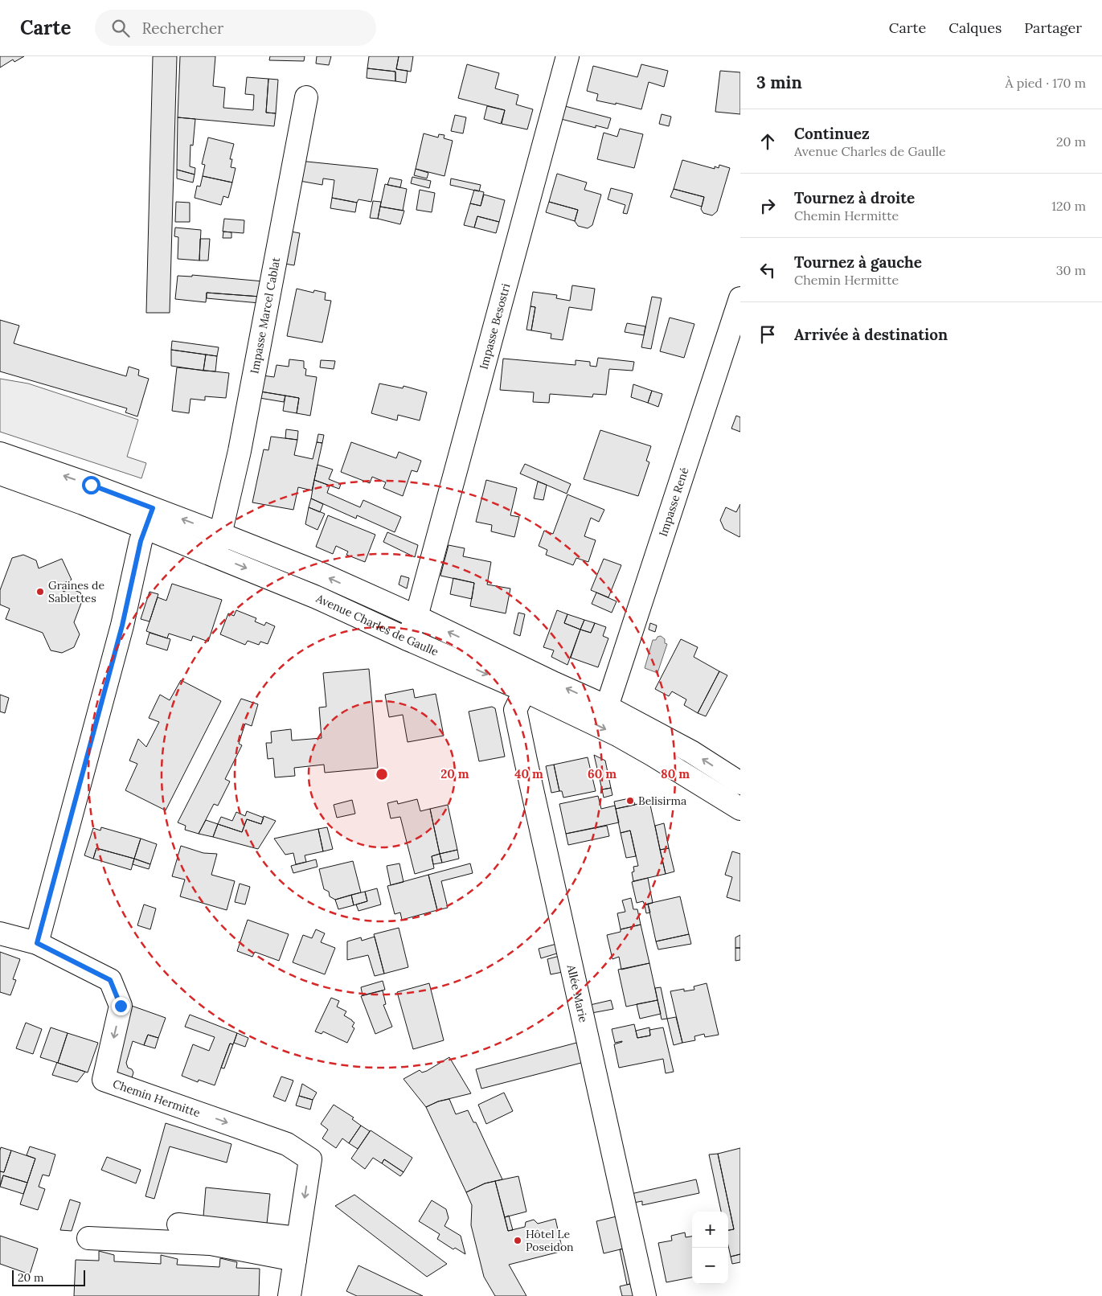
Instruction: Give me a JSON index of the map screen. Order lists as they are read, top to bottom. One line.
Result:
{"streets":{"street":["Impasse Marcel Cablat","Impasse Besostri","Impasse René","Avenue Charles de Gaulle","Allée Marie","Chemin Hermitte"]},"crossings":[["Impasse Marcel Cablat","Avenue Charles de Gaulle"],["Impasse Besostri","Avenue Charles de Gaulle"],["Impasse René","Avenue Charles de Gaulle"],["Avenue Charles de Gaulle","Allée Marie"]],"one_way":["Chemin Hermitte"],"places":["Graines de Sablettes","Belisirma","Hôtel Le Poseidon"],"scale_bar":"20 m","page":{"header":"Carte","search":"Rechercher","nav":["Carte","Calques","Partager"],"heading":["3 min","À pied · 170 m"],"list":[["Continuez","Avenue Charles de Gaulle","20 m"],["Tournez à droite","Chemin Hermitte","120 m"],["Tournez à gauche","Chemin Hermitte","30 m"],"Arrivée à destination"],"map_buttons":["+","−"],"scale":"20 m"},"rings":["20 m","40 m","60 m","80 m"]}
